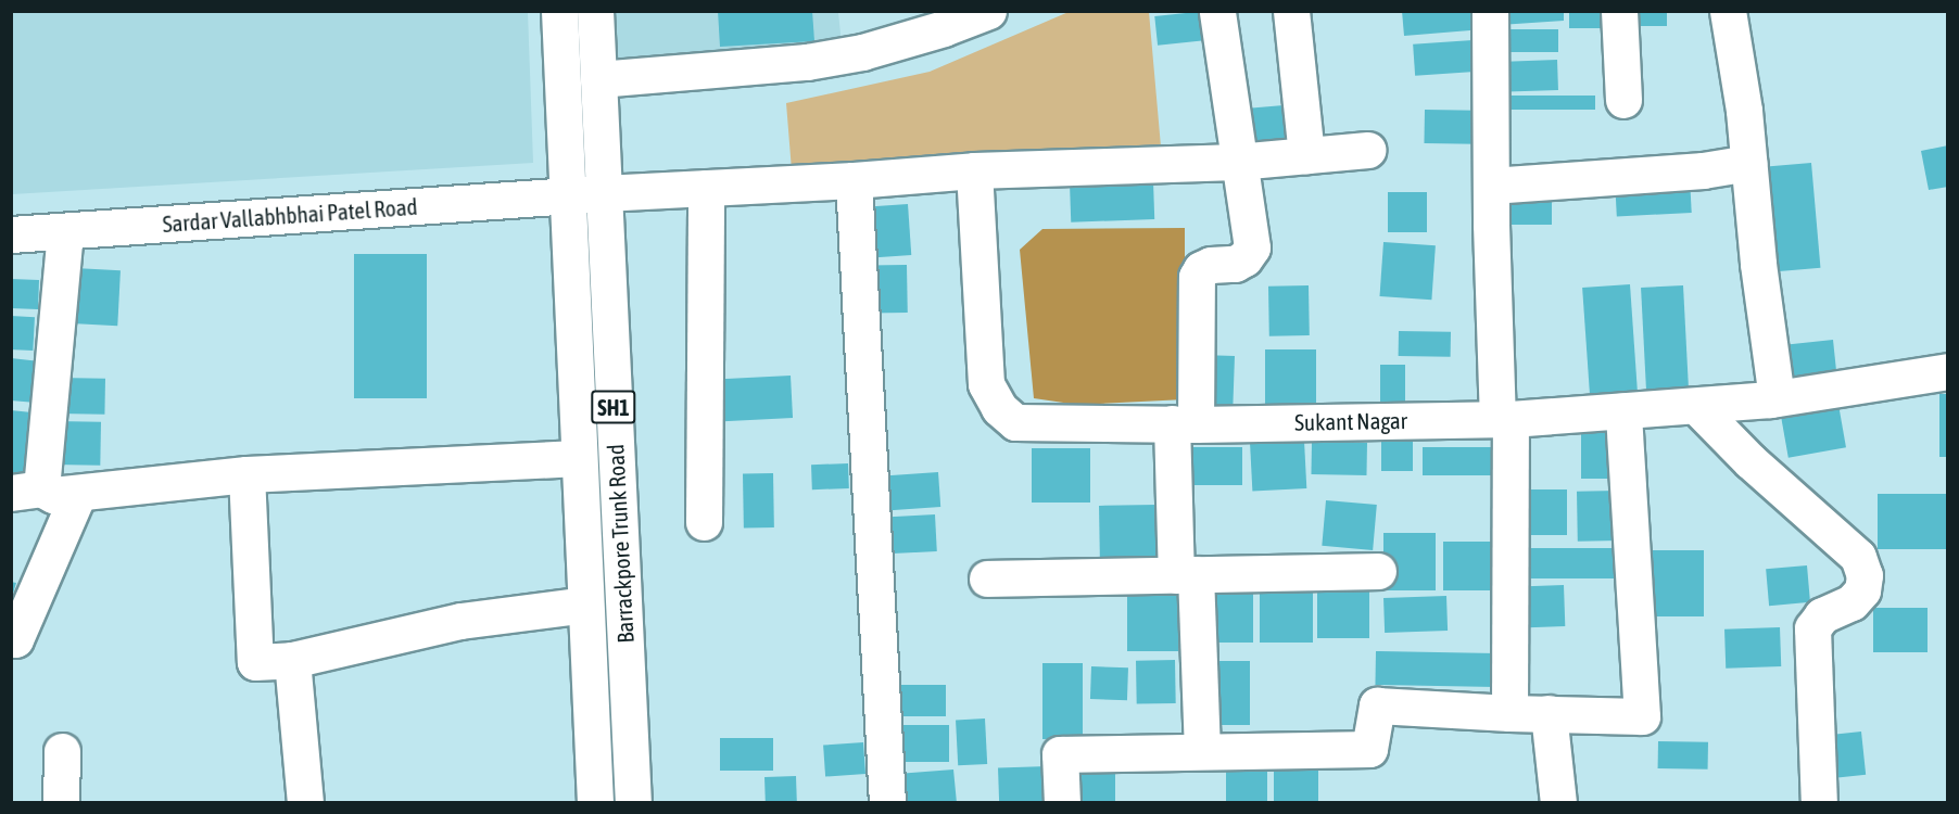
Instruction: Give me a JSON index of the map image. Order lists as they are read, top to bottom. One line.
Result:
{"streets":{"street":["Sardar Vallabhbhai Patel Road","SH1","Sukant Nagar","Barrackpore Trunk Road"]},"crossings":[["Sardar Vallabhbhai Patel Road","Sukant Nagar"],["Sardar Vallabhbhai Patel Road","Barrackpore Trunk Road"]]}
